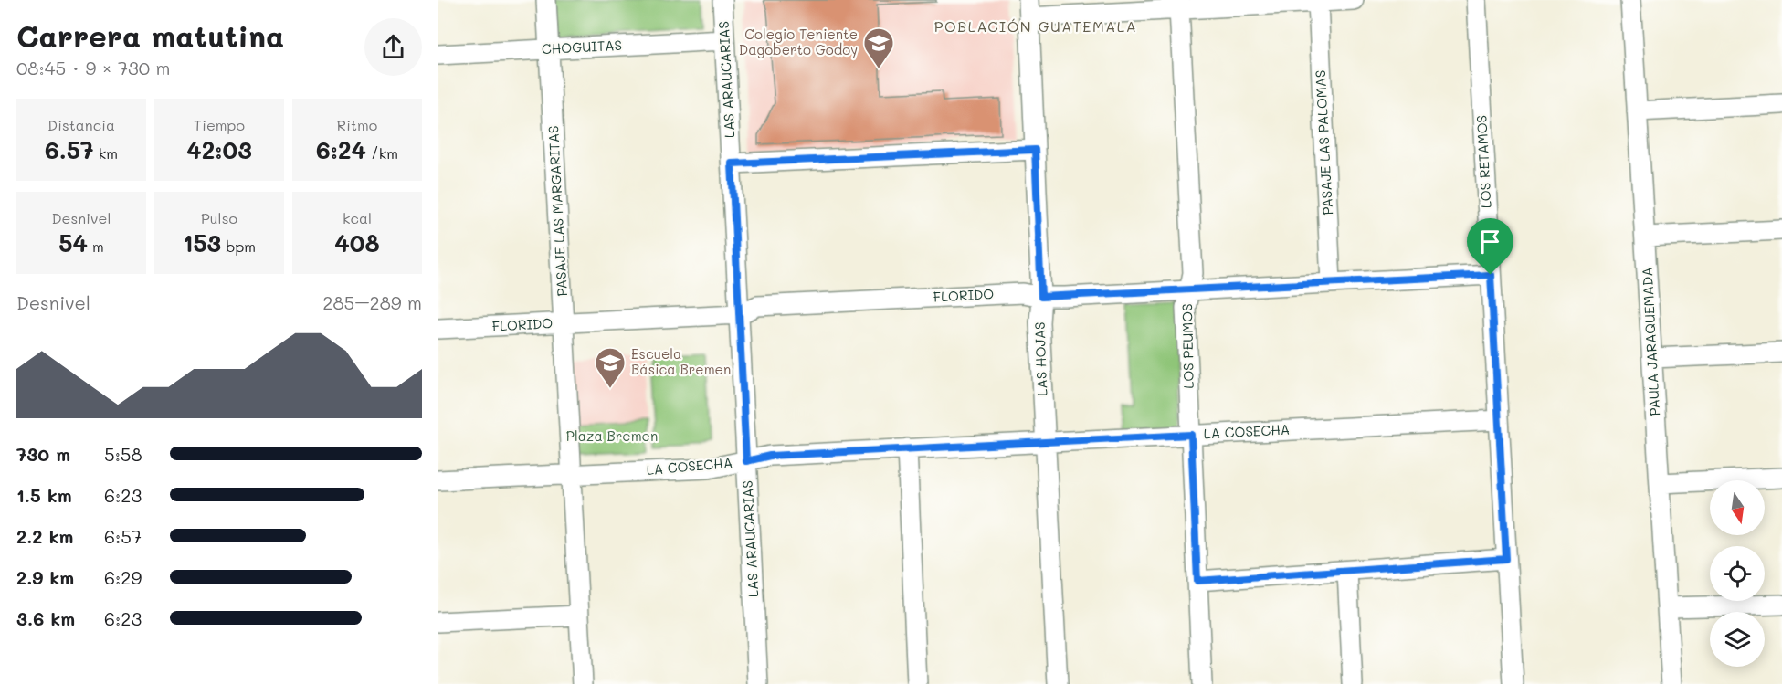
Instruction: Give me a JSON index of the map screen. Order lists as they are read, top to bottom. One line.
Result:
{"streets":{"street":["CHOGUITAS","LAS ARAUCARIAS","PASAJE LAS PALOMAS","LOS RETAMOS","PASAJE LAS MARGARITAS","FLORIDO","PAULA JARAQUEMADA","LOS PEUMOS","LAS HOJAS","LA COSECHA"]},"crossings":[["CHOGUITAS","LAS ARAUCARIAS"],["CHOGUITAS","PASAJE LAS MARGARITAS"],["LAS ARAUCARIAS","FLORIDO"],["LAS ARAUCARIAS","LA COSECHA"],["PASAJE LAS PALOMAS","FLORIDO"],["LOS RETAMOS","FLORIDO"],["LOS RETAMOS","LA COSECHA"],["PASAJE LAS MARGARITAS","FLORIDO"],["PASAJE LAS MARGARITAS","LA COSECHA"],["FLORIDO","LOS PEUMOS"],["FLORIDO","LAS HOJAS"],["LOS PEUMOS","LA COSECHA"],["LAS HOJAS","LA COSECHA"]],"districts":["POBLACIÓN GUATEMALA"],"parks":["Plaza Bremen"],"places":{"school or university":["Colegio Teniente Dagoberto Godoy","Escuela Básica Bremen"]},"north":"bottom","page":{"heading":["Carrera matutina","08:45 · 9 × 730 m"],"stats":[["Distancia","6.57 km"],["Tiempo","42:03"],["Ritmo","6:24 /km"],["Desnivel","54 m"],["Pulso","153 bpm"],["kcal","408"]],"chart":["Desnivel","285–289 m"],"list":[{"name":"730 m","note":"5:58"},{"name":"1.5 km","note":"6:23"},{"name":"2.2 km","note":"6:57"},{"name":"2.9 km","note":"6:29"},{"name":"3.6 km","note":"6:23"}]}}
